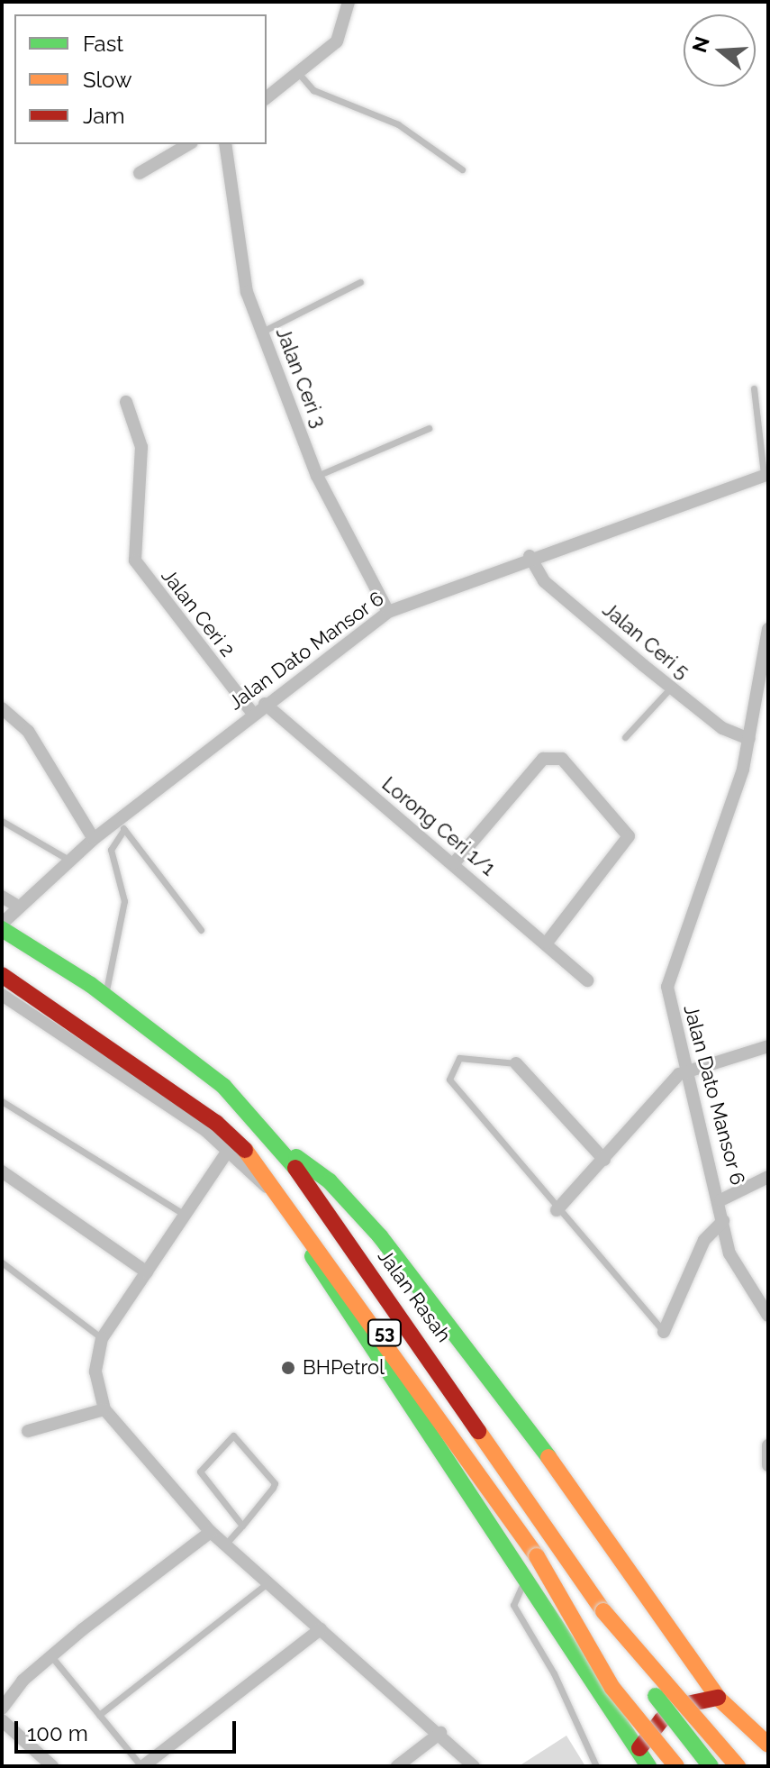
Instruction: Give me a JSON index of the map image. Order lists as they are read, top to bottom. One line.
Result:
{"streets":{"highway":["Jalan Rasah","53"],"street":["Jalan Ceri 3","Jalan Ceri 2","Jalan Ceri 5","Jalan Dato Mansor 6","Lorong Ceri 1/1"]},"crossings":[["Jalan Ceri 3","Jalan Dato Mansor 6"],["Jalan Ceri 2","Jalan Dato Mansor 6"],["Jalan Ceri 5","Jalan Dato Mansor 6"],["Jalan Dato Mansor 6","Lorong Ceri 1/1"],["Jalan Dato Mansor 6","Jalan Rasah"]],"places":["BHPetrol"],"legend":["Fast","Slow","Jam"],"scale_bar":"100 m","north":"left"}
